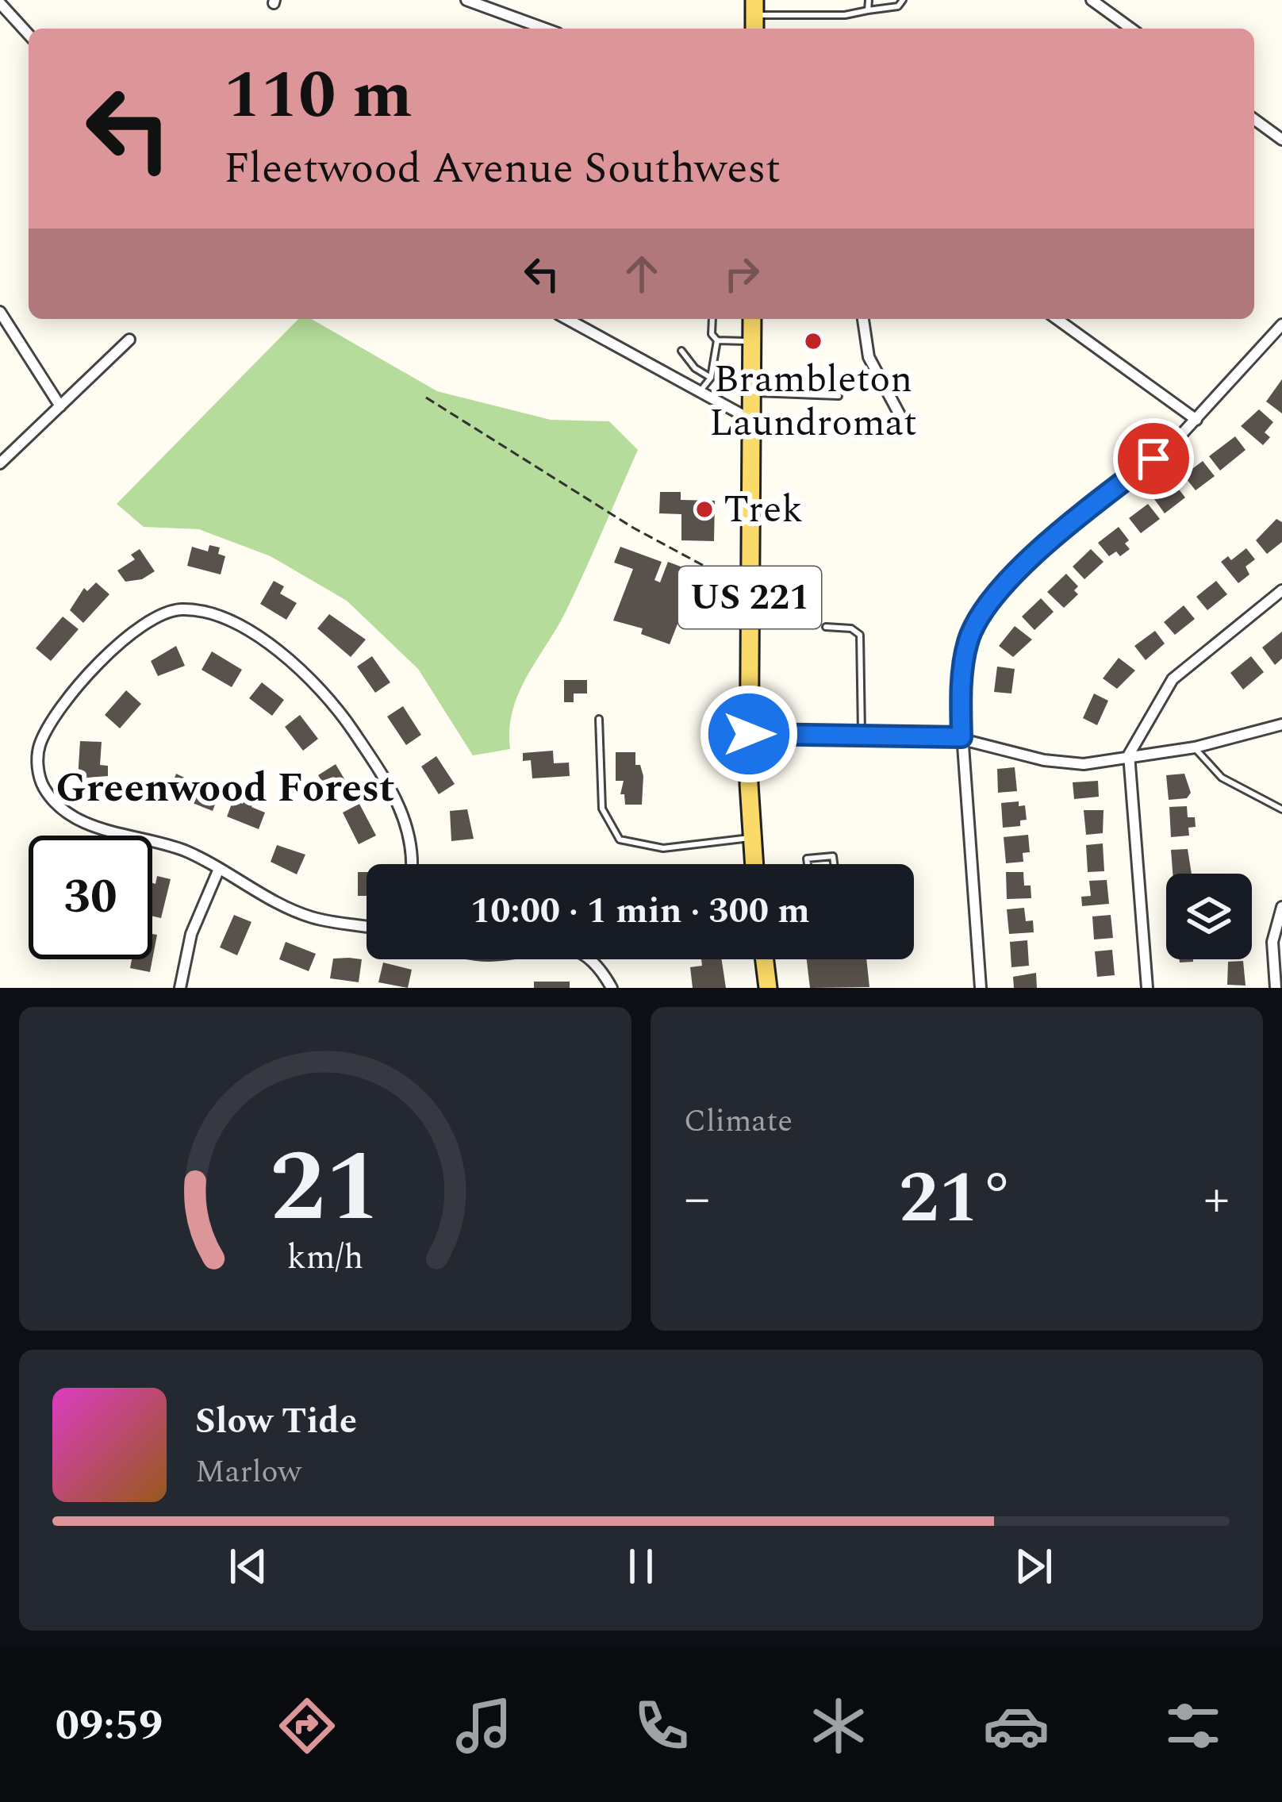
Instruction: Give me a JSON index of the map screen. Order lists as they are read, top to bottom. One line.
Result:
{"streets":{"main road":["US 221"]},"districts":["Greenwood Forest"],"places":["Brambleton Laundromat","Trek"],"page":{"turn":["110 m","Fleetwood Avenue Southwest"],"limit":"30","trip":"10:00 · 1 min · 300 m","tile":"Climate","heat":["−","21°","+"],"song":["Slow Tide","Marlow"],"tabs":"09:59","gauge":["21","km/h"]}}
